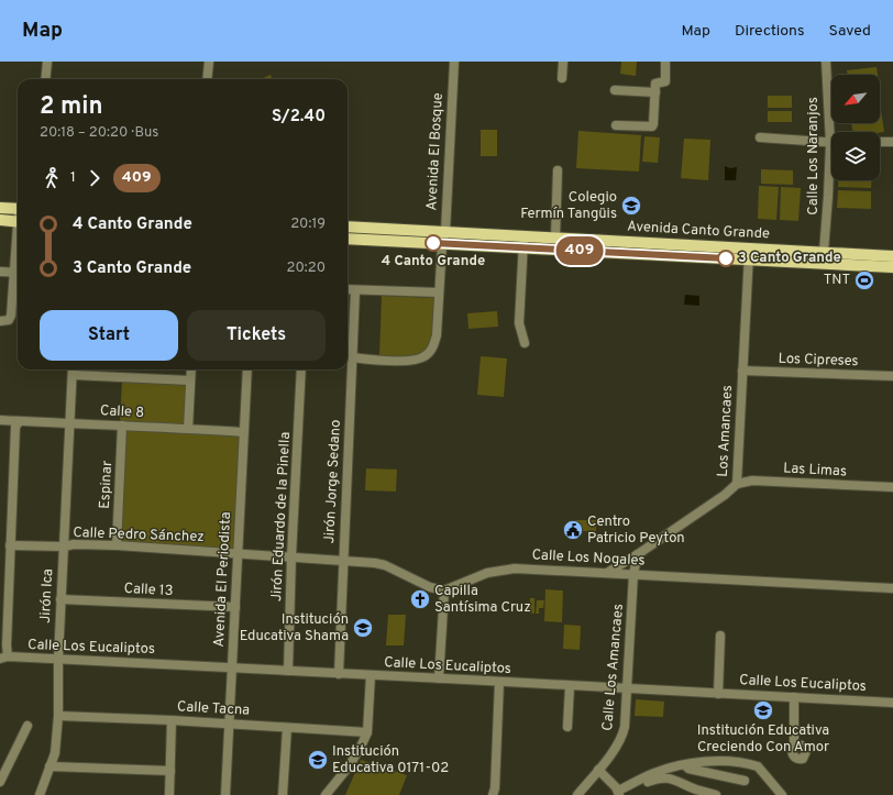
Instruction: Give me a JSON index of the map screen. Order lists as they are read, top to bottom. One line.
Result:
{"streets":{"main road":["Avenida Canto Grande"],"street":["Avenida El Bosque","Calle Los Naranjos","Los Cipreses","Calle 8","Los Amancaes","Las Limas","Jirón Jorge Sedano","Espinar","Jirón Eduardo de la Pinella","Calle Pedro Sánchez","Calle Los Nogales","Avenida El Periodista","Calle 13","Jirón Ica","Calle Los Eucaliptos","Calle Los Amancaes","Calle Tacna"]},"crossings":[["Avenida El Bosque","Avenida Canto Grande"],["Avenida El Bosque","Jirón Jorge Sedano"],["Calle Los Naranjos","Avenida Canto Grande"],["Avenida Canto Grande","Los Amancaes"],["Los Cipreses","Los Amancaes"],["Calle 8","Espinar"],["Calle 8","Avenida El Periodista"],["Calle 8","Jirón Ica"],["Los Amancaes","Las Limas"],["Los Amancaes","Calle Los Nogales"],["Los Amancaes","Calle Los Amancaes"],["Jirón Jorge Sedano","Calle Los Eucaliptos"],["Espinar","Calle Pedro Sánchez"],["Jirón Eduardo de la Pinella","Calle Pedro Sánchez"],["Jirón Eduardo de la Pinella","Calle Los Eucaliptos"],["Calle Pedro Sánchez","Avenida El Periodista"],["Calle Pedro Sánchez","Jirón Ica"],["Calle Los Nogales","Calle Los Amancaes"],["Avenida El Periodista","Calle 13"],["Avenida El Periodista","Calle Los Eucaliptos"],["Avenida El Periodista","Calle Tacna"],["Calle 13","Jirón Ica"],["Jirón Ica","Calle Los Eucaliptos"],["Jirón Ica","Calle Tacna"],["Calle Los Eucaliptos","Calle Los Amancaes"]],"places":{"school or university":["Colegio Fermín Tangüis","Institución Educativa Shama","Institución Educativa Creciendo Con Amor","Institución Educativa 0171-02"],"other":["4 Canto Grande","3 Canto Grande"],"sports":["TNT"],"public building":["Centro Patricio Peyton"],"church":["Capilla Santísima Cruz"]},"lines":["bus line 409"],"north":"bottom left","page":{"header":"Map","nav":["Map","Directions","Saved"],"on_map":"409","heading":["2 min","20:18 – 20:20 · Bus","S/2.40"],"legs":["1","409"],"list":[{"name":"4 Canto Grande","value":"20:19"},{"name":"3 Canto Grande","value":"20:20"}],"buttons":["Start","Tickets"]}}
